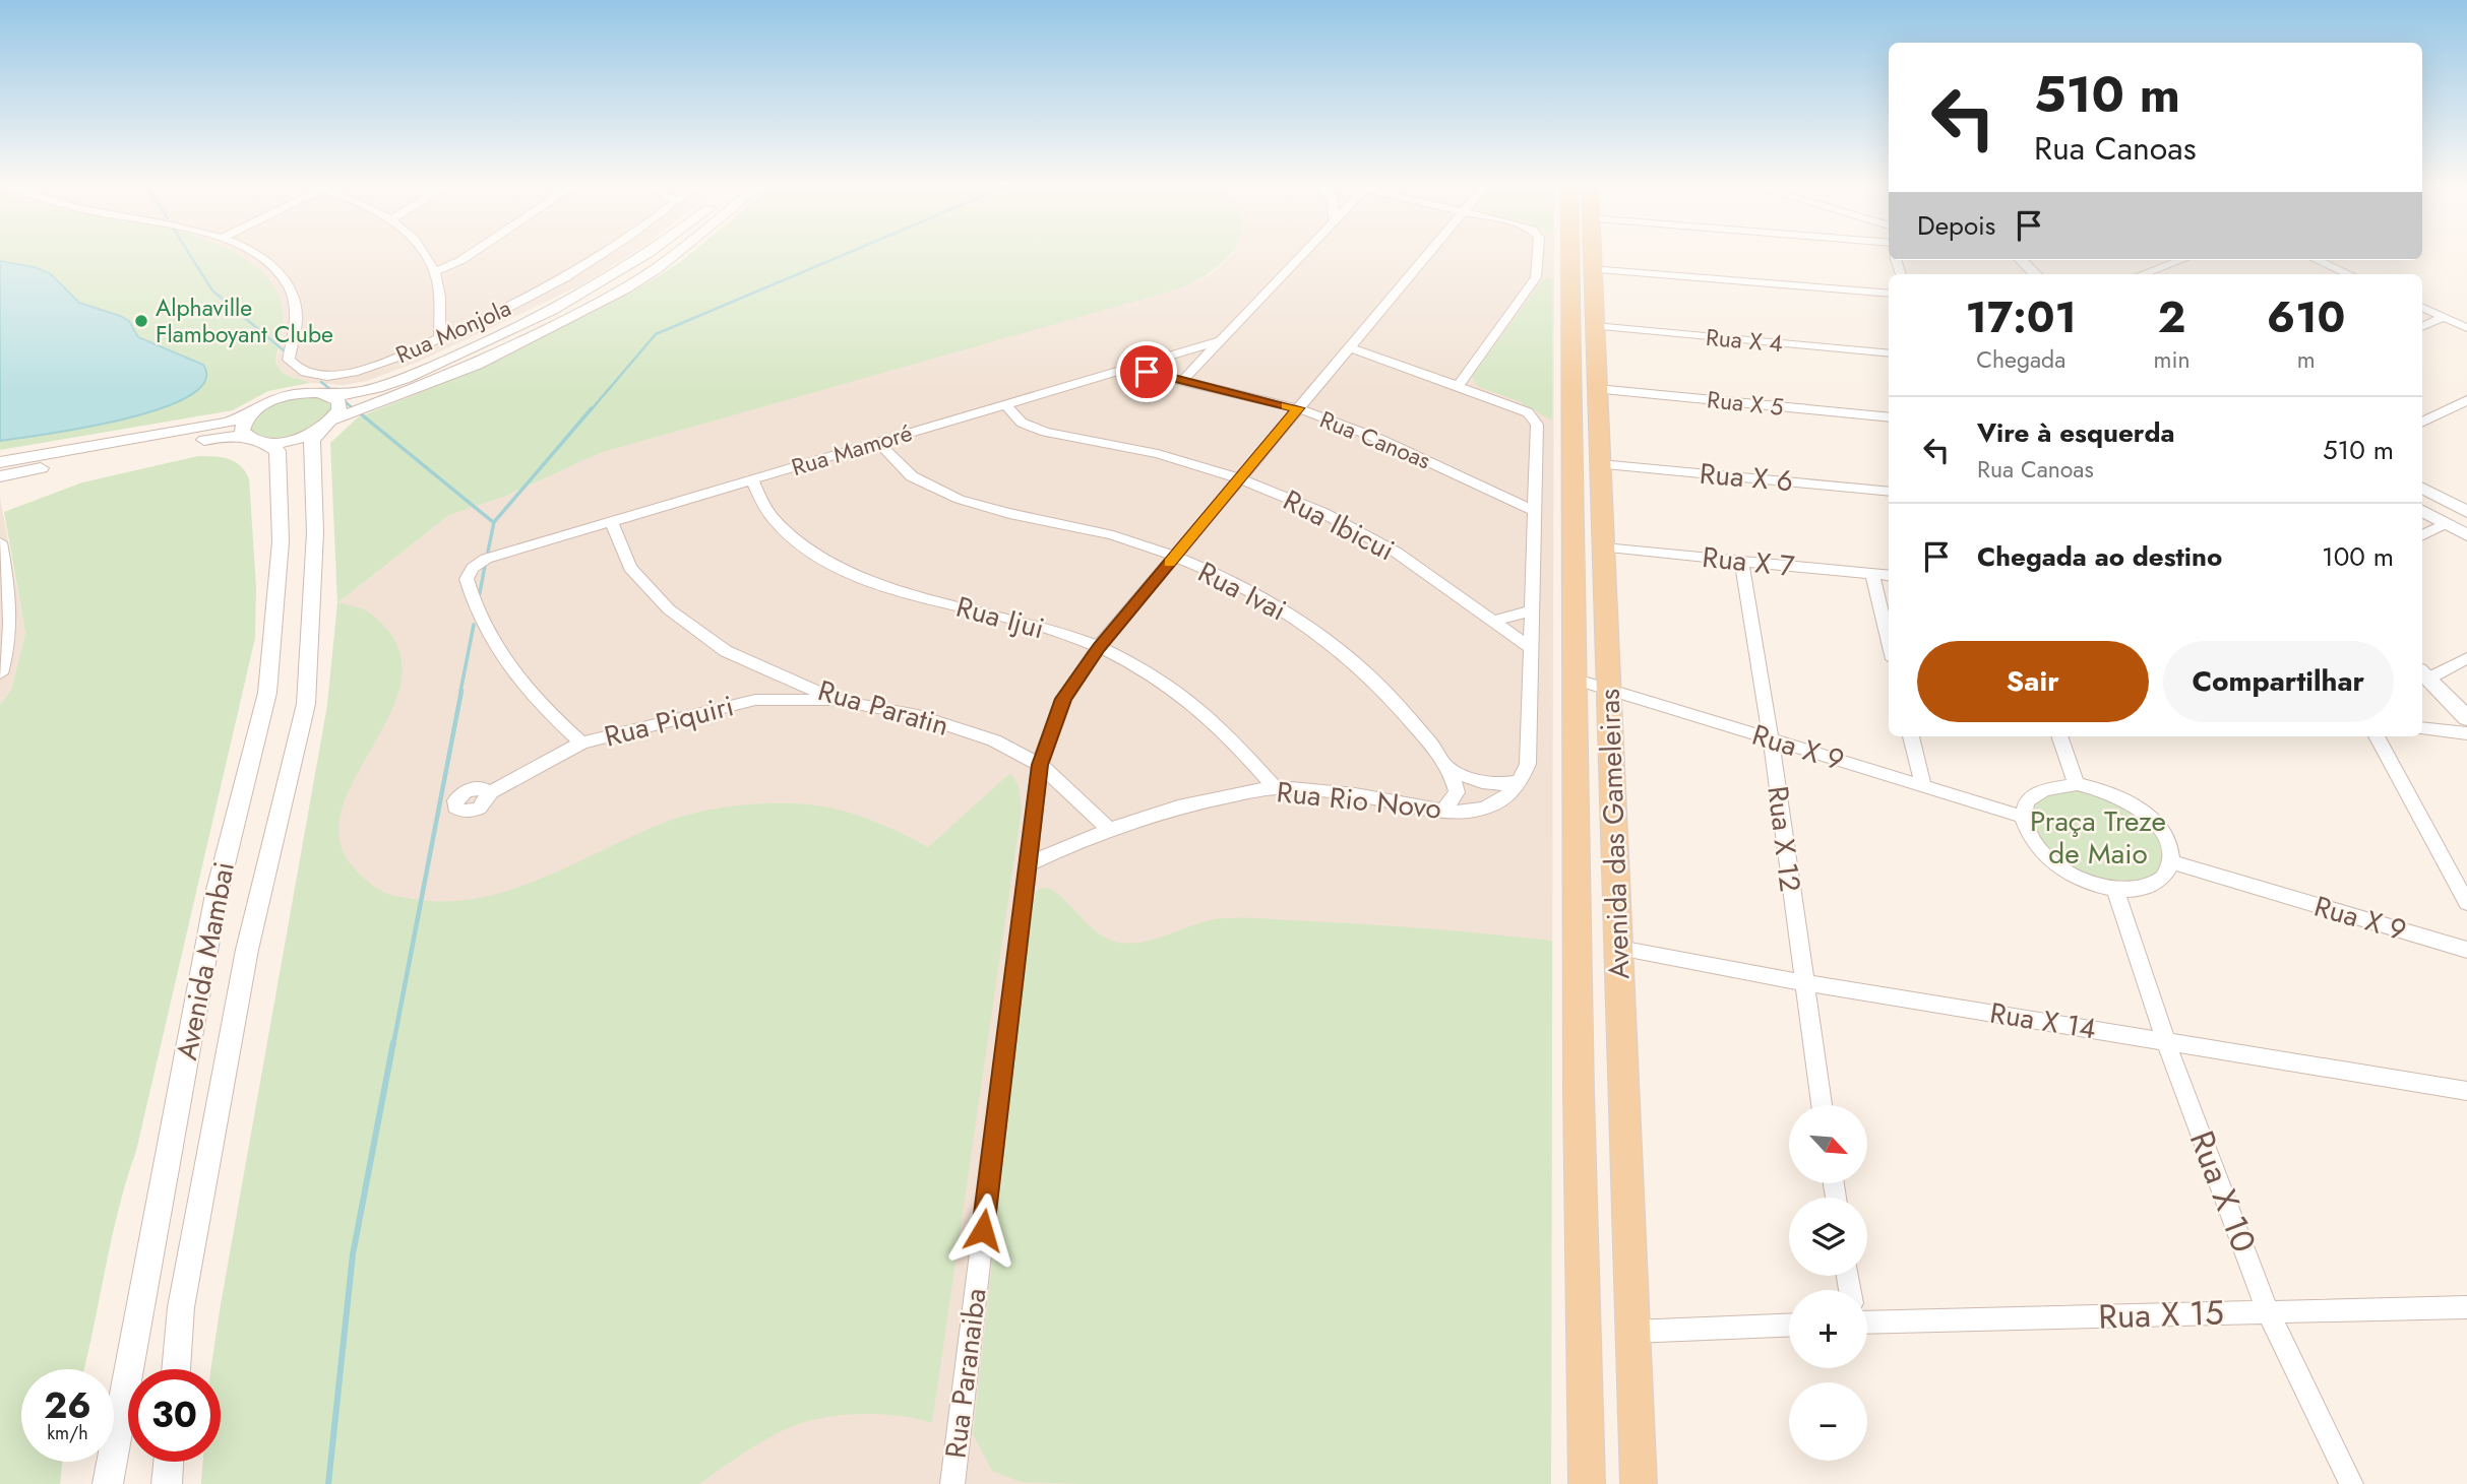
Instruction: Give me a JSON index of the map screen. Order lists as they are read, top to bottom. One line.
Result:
{"streets":{"main road":["Avenida das Gameleiras"],"street":["Rua Monjola","Rua X 4","Rua X 5","Rua Canoas","Rua Mamoré","Rua X 6","Rua Ibicui","Rua X 7","Rua Ivai","Rua Ijui","Rua Paratin","Rua Piquiri","Rua X 9","Rua Rio Novo","Rua X 12","Avenida Mambai","Rua X 14","Rua X 10","Rua X 15","Rua Paranaiba"]},"crossings":[["Rua X 4","Avenida das Gameleiras"],["Rua X 5","Avenida das Gameleiras"],["Rua Canoas","Rua Mamoré"],["Rua Canoas","Rua Paranaiba"],["Rua Mamoré","Rua Ibicui"],["Rua Mamoré","Rua Ivai"],["Rua Mamoré","Rua Ijui"],["Rua Mamoré","Rua Paratin"],["Rua Mamoré","Rua Piquiri"],["Rua X 6","Avenida das Gameleiras"],["Rua Ibicui","Rua Paranaiba"],["Rua X 7","Avenida das Gameleiras"],["Rua X 7","Rua X 12"],["Rua Ivai","Rua Rio Novo"],["Rua Ivai","Rua Paranaiba"],["Rua Ijui","Rua Rio Novo"],["Rua Ijui","Rua Paranaiba"],["Rua Paratin","Rua Piquiri"],["Rua Paratin","Rua Rio Novo"],["Rua Paratin","Rua Paranaiba"],["Rua X 9","Avenida das Gameleiras"],["Rua X 9","Rua X 12"],["Rua X 9","Rua X 10"],["Rua Rio Novo","Rua Paranaiba"],["Avenida das Gameleiras","Rua X 14"],["Rua X 12","Rua X 14"],["Rua X 14","Rua X 10"],["Rua X 10","Rua X 15"]],"parks":["Praça Treze de Maio"],"places":["Alphaville Flamboyant Clube"],"north":"bottom right","page":{"turn":["510 m","Rua Canoas"],"then":"Depois","eta":["17:01","Chegada","2","min","610","m"],"list":[{"name":"Vire à esquerda","note":"Rua Canoas","value":"510 m"},{"name":"Chegada ao destino","value":"100 m"}],"buttons":["Sair","Compartilhar"],"map_buttons":["+","−"],"speed":"26 km/h","limit":"30"}}
